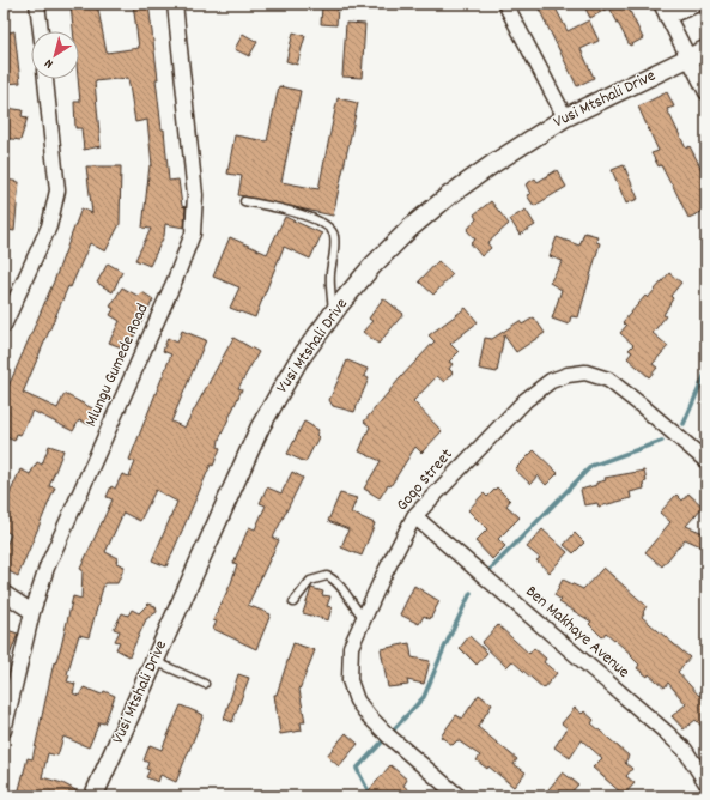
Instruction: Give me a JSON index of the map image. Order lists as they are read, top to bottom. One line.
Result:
{"streets":{"street":["Vusi Mtshali Drive","Mlungu Gumede Road","Goqo Street","Ben Makhaye Avenue"]},"crossings":[["Goqo Street","Ben Makhaye Avenue"]],"north":"bottom left"}
